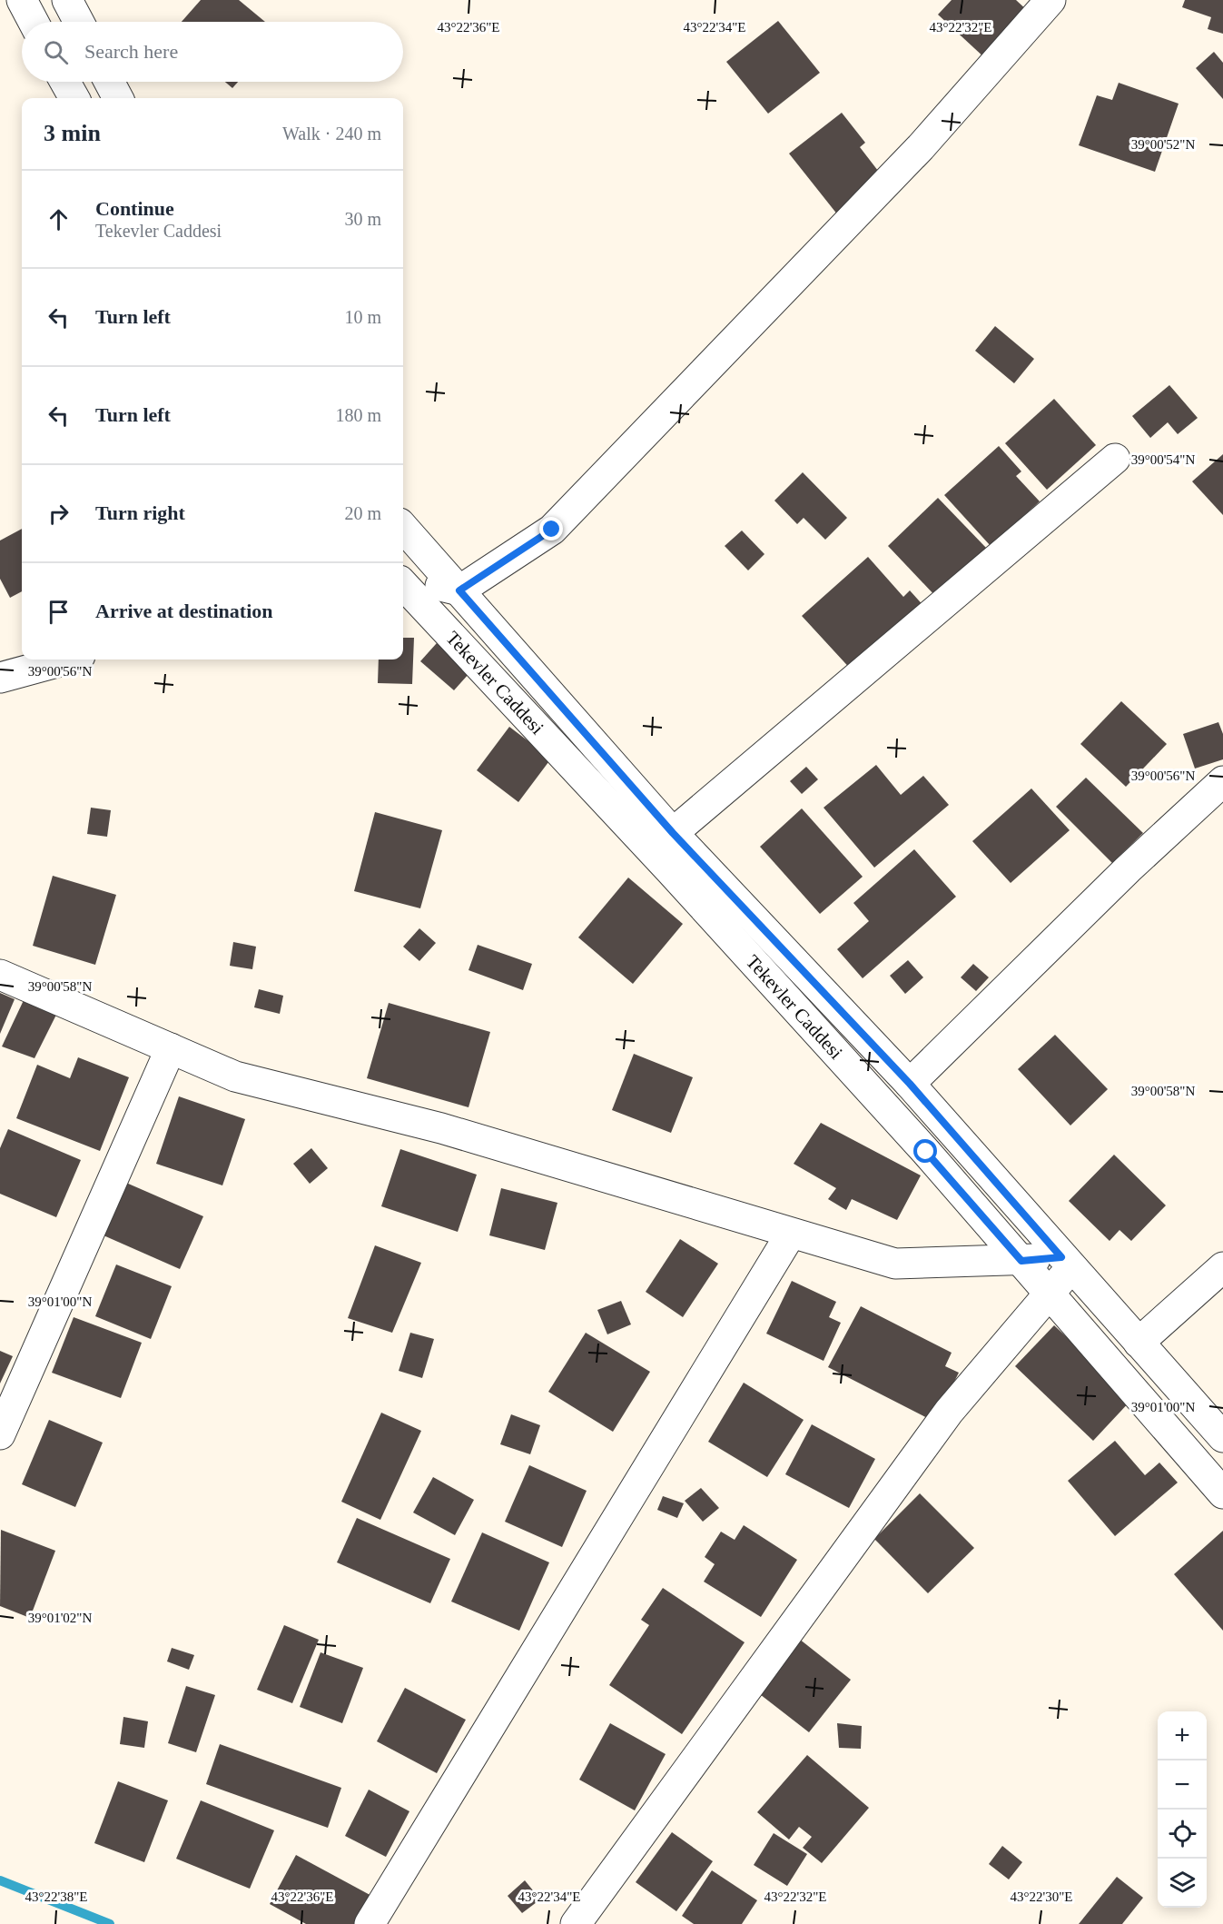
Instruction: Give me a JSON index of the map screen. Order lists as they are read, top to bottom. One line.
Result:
{"streets":{"street":["Tekevler Caddesi"]},"page":{"search":"Search here","heading":["3 min","Walk · 240 m"],"list":[["Continue","Tekevler Caddesi","30 m"],["Turn left","10 m"],["Turn left","180 m"],["Turn right","20 m"],"Arrive at destination"],"map_buttons":["+","−"]},"coordinates":["43°22'36\"E","43°22'34\"E","43°22'32\"E","39°00'52\"N","39°00'54\"N","39°00'56\"N","39°00'58\"N","39°01'00\"N","39°01'02\"N","43°22'38\"E","43°22'30\"E"]}
